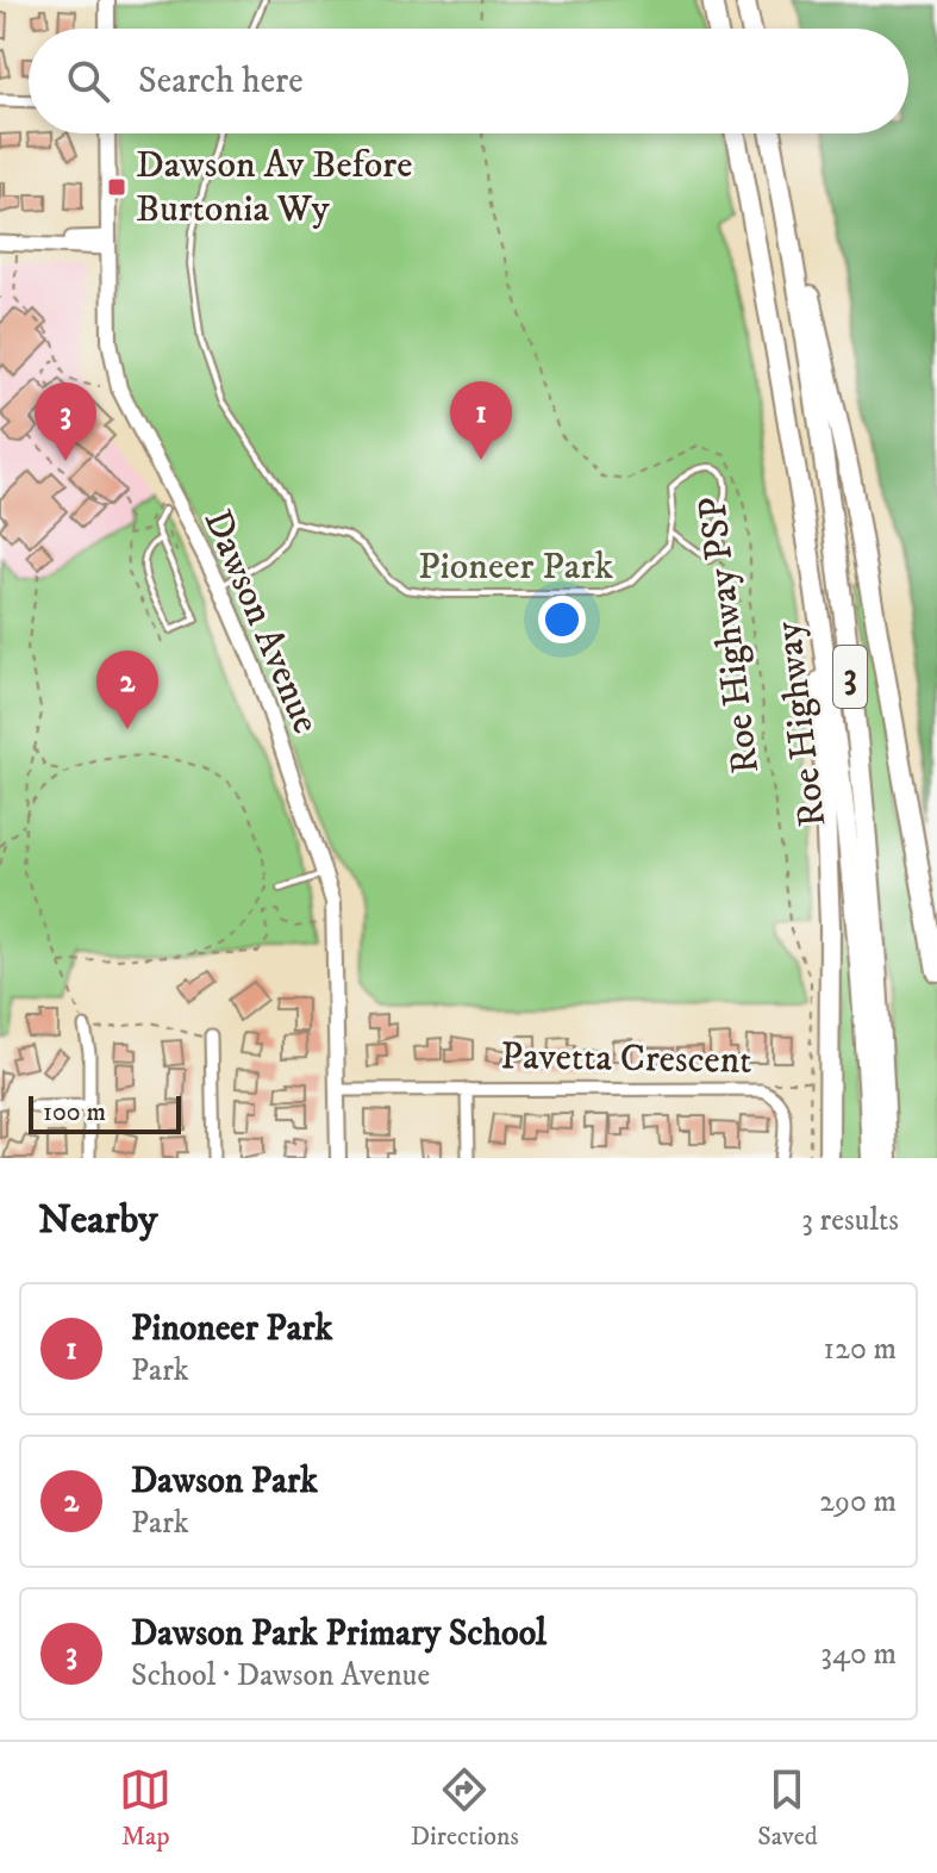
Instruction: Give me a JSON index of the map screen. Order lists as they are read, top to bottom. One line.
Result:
{"streets":{"highway":["3","Roe Highway"],"main road":["Dawson Avenue"],"street":["Pavetta Crescent"],"path":["Roe Highway PSP"]},"crossings":[["Dawson Avenue","Pavetta Crescent"]],"parks":["Pioneer Park"],"places":{"transit":["Dawson Av Before Burtonia Wy"]},"scale_bar":"100 m","page":{"search":"Search here","pins":["1","3","2"],"scale":"100 m","heading":["Nearby","3 results"],"list":[{"mark":"1","name":"Pinoneer Park","note":"Park","value":"120 m"},{"mark":"2","name":"Dawson Park","note":"Park","value":"290 m"},{"mark":"3","name":"Dawson Park Primary School","note":"School · Dawson Avenue","value":"340 m"}],"nav":["Map","Directions","Saved"]}}
